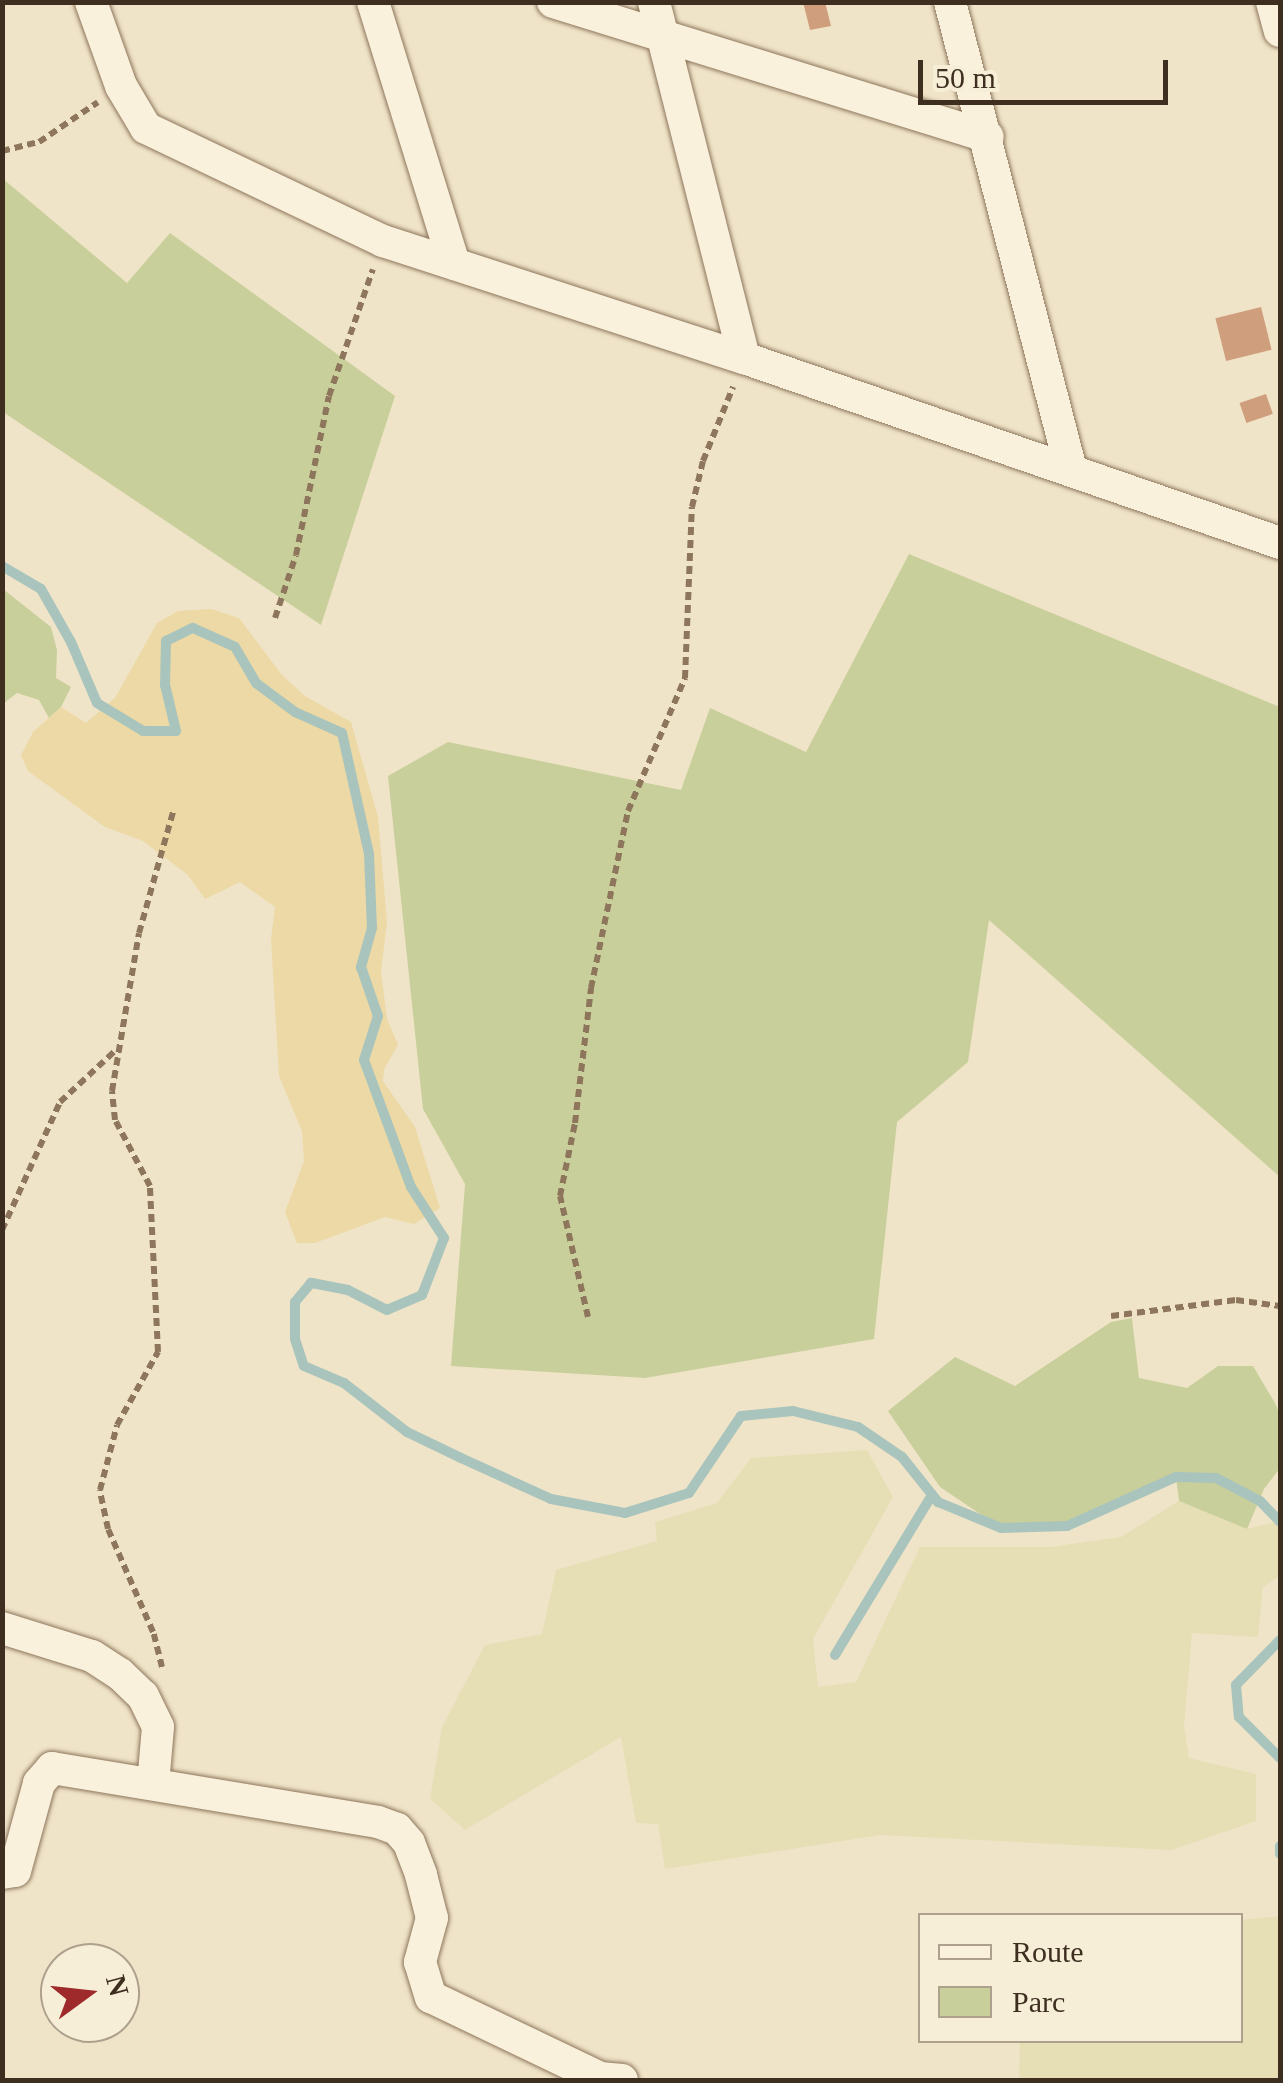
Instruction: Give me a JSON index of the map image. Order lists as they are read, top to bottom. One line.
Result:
{"legend":["Route","Parc"],"scale_bar":"50 m","north":"right"}
